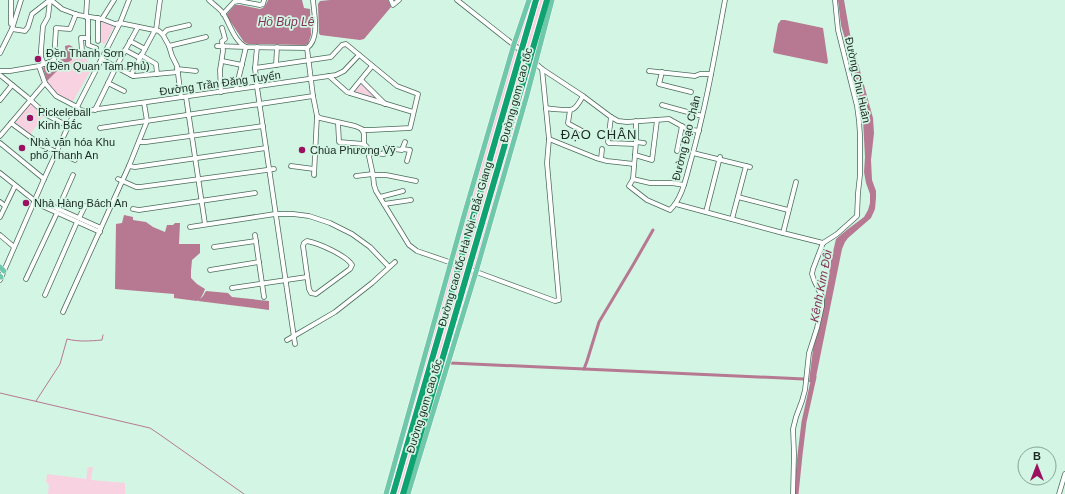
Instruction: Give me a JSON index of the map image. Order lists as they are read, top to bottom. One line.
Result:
{"streets":{"highway":["Đường cao tốc Hà Nội - Bắc Giang"],"main road":["Đường gom cao tốc"],"street":["Đường Chu Huân","Đường Trần Đăng Tuyển","Đường Đạo Chân"]},"districts":["ĐẠO CHÂN"],"water":["Hồ Búp Lê","Kênh Kim Đôi"],"places":["Đền Thanh Sơn (Đền Quan Tam Phủ)","Pickeleball Kinh Bắc","Nhà văn hóa Khu phố Thanh An","Chùa Phương Vỹ","Nhà Hàng Bách An"],"north":"top"}
